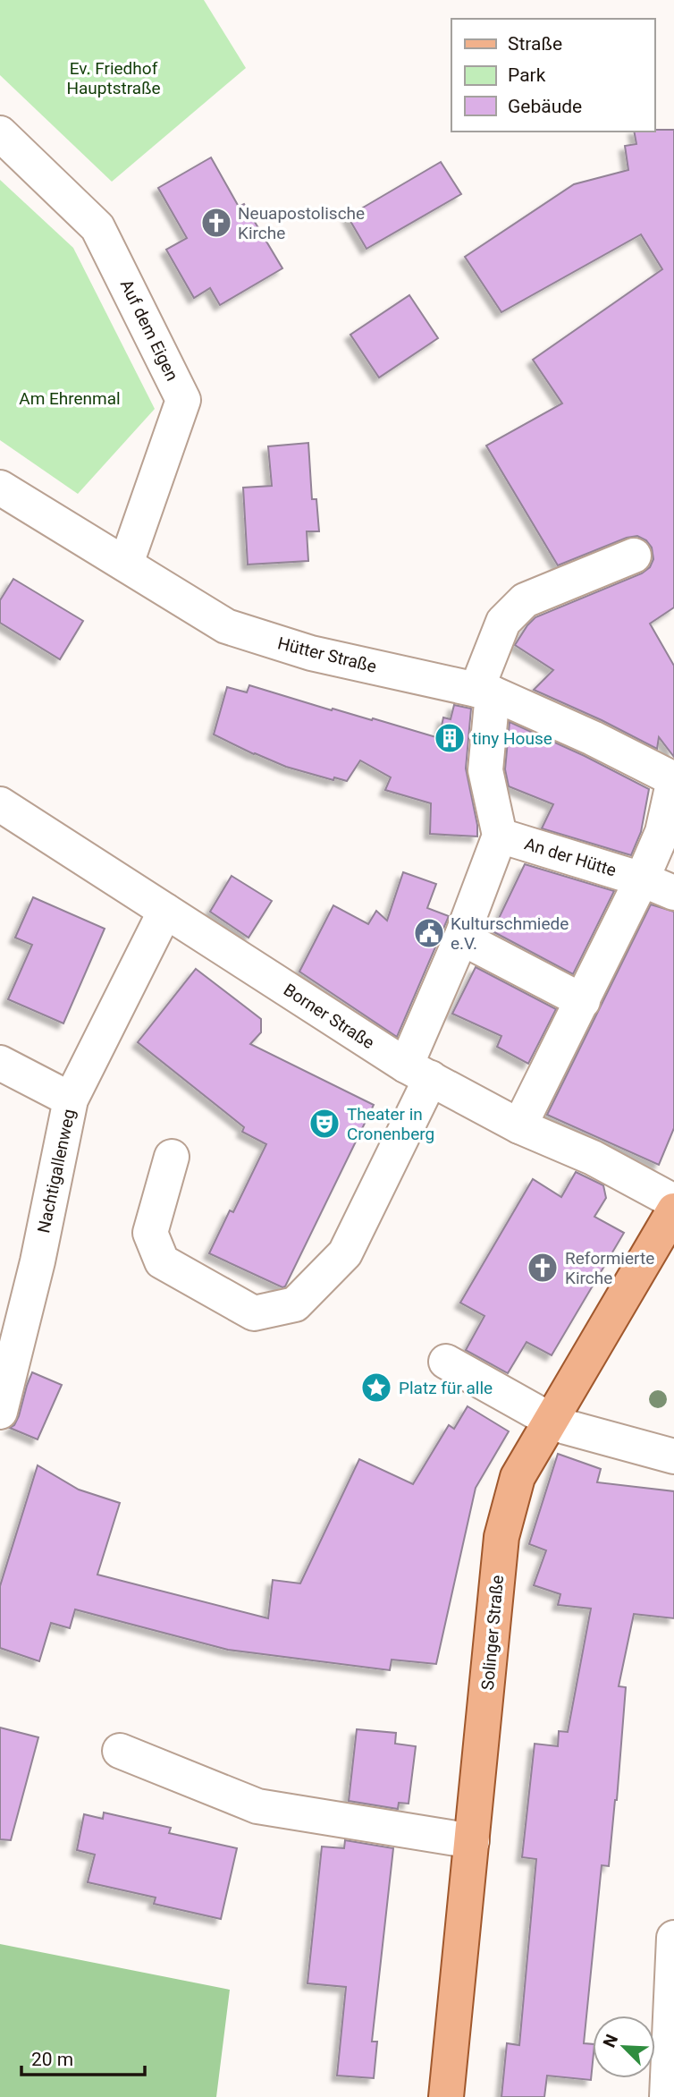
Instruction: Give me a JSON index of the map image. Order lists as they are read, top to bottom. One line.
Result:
{"streets":{"main road":["Solinger Straße"],"street":["Auf dem Eigen","Hütter Straße","An der Hütte","Borner Straße","Nachtigallenweg"]},"crossings":[["Auf dem Eigen","Hütter Straße"],["Hütter Straße","An der Hütte"],["An der Hütte","Borner Straße"],["Borner Straße","Nachtigallenweg"]],"parks":["Ev. Friedhof Hauptstraße","Am Ehrenmal"],"places":{"church":["Neuapostolische Kirche","Reformierte Kirche"],"building":["tiny House"],"public building":["Kulturschmiede e.V."],"theatre":["Theater in Cronenberg"],"place":["Platz für alle"]},"legend":["Straße","Park","Gebäude"],"scale_bar":"20 m","north":"top left"}
